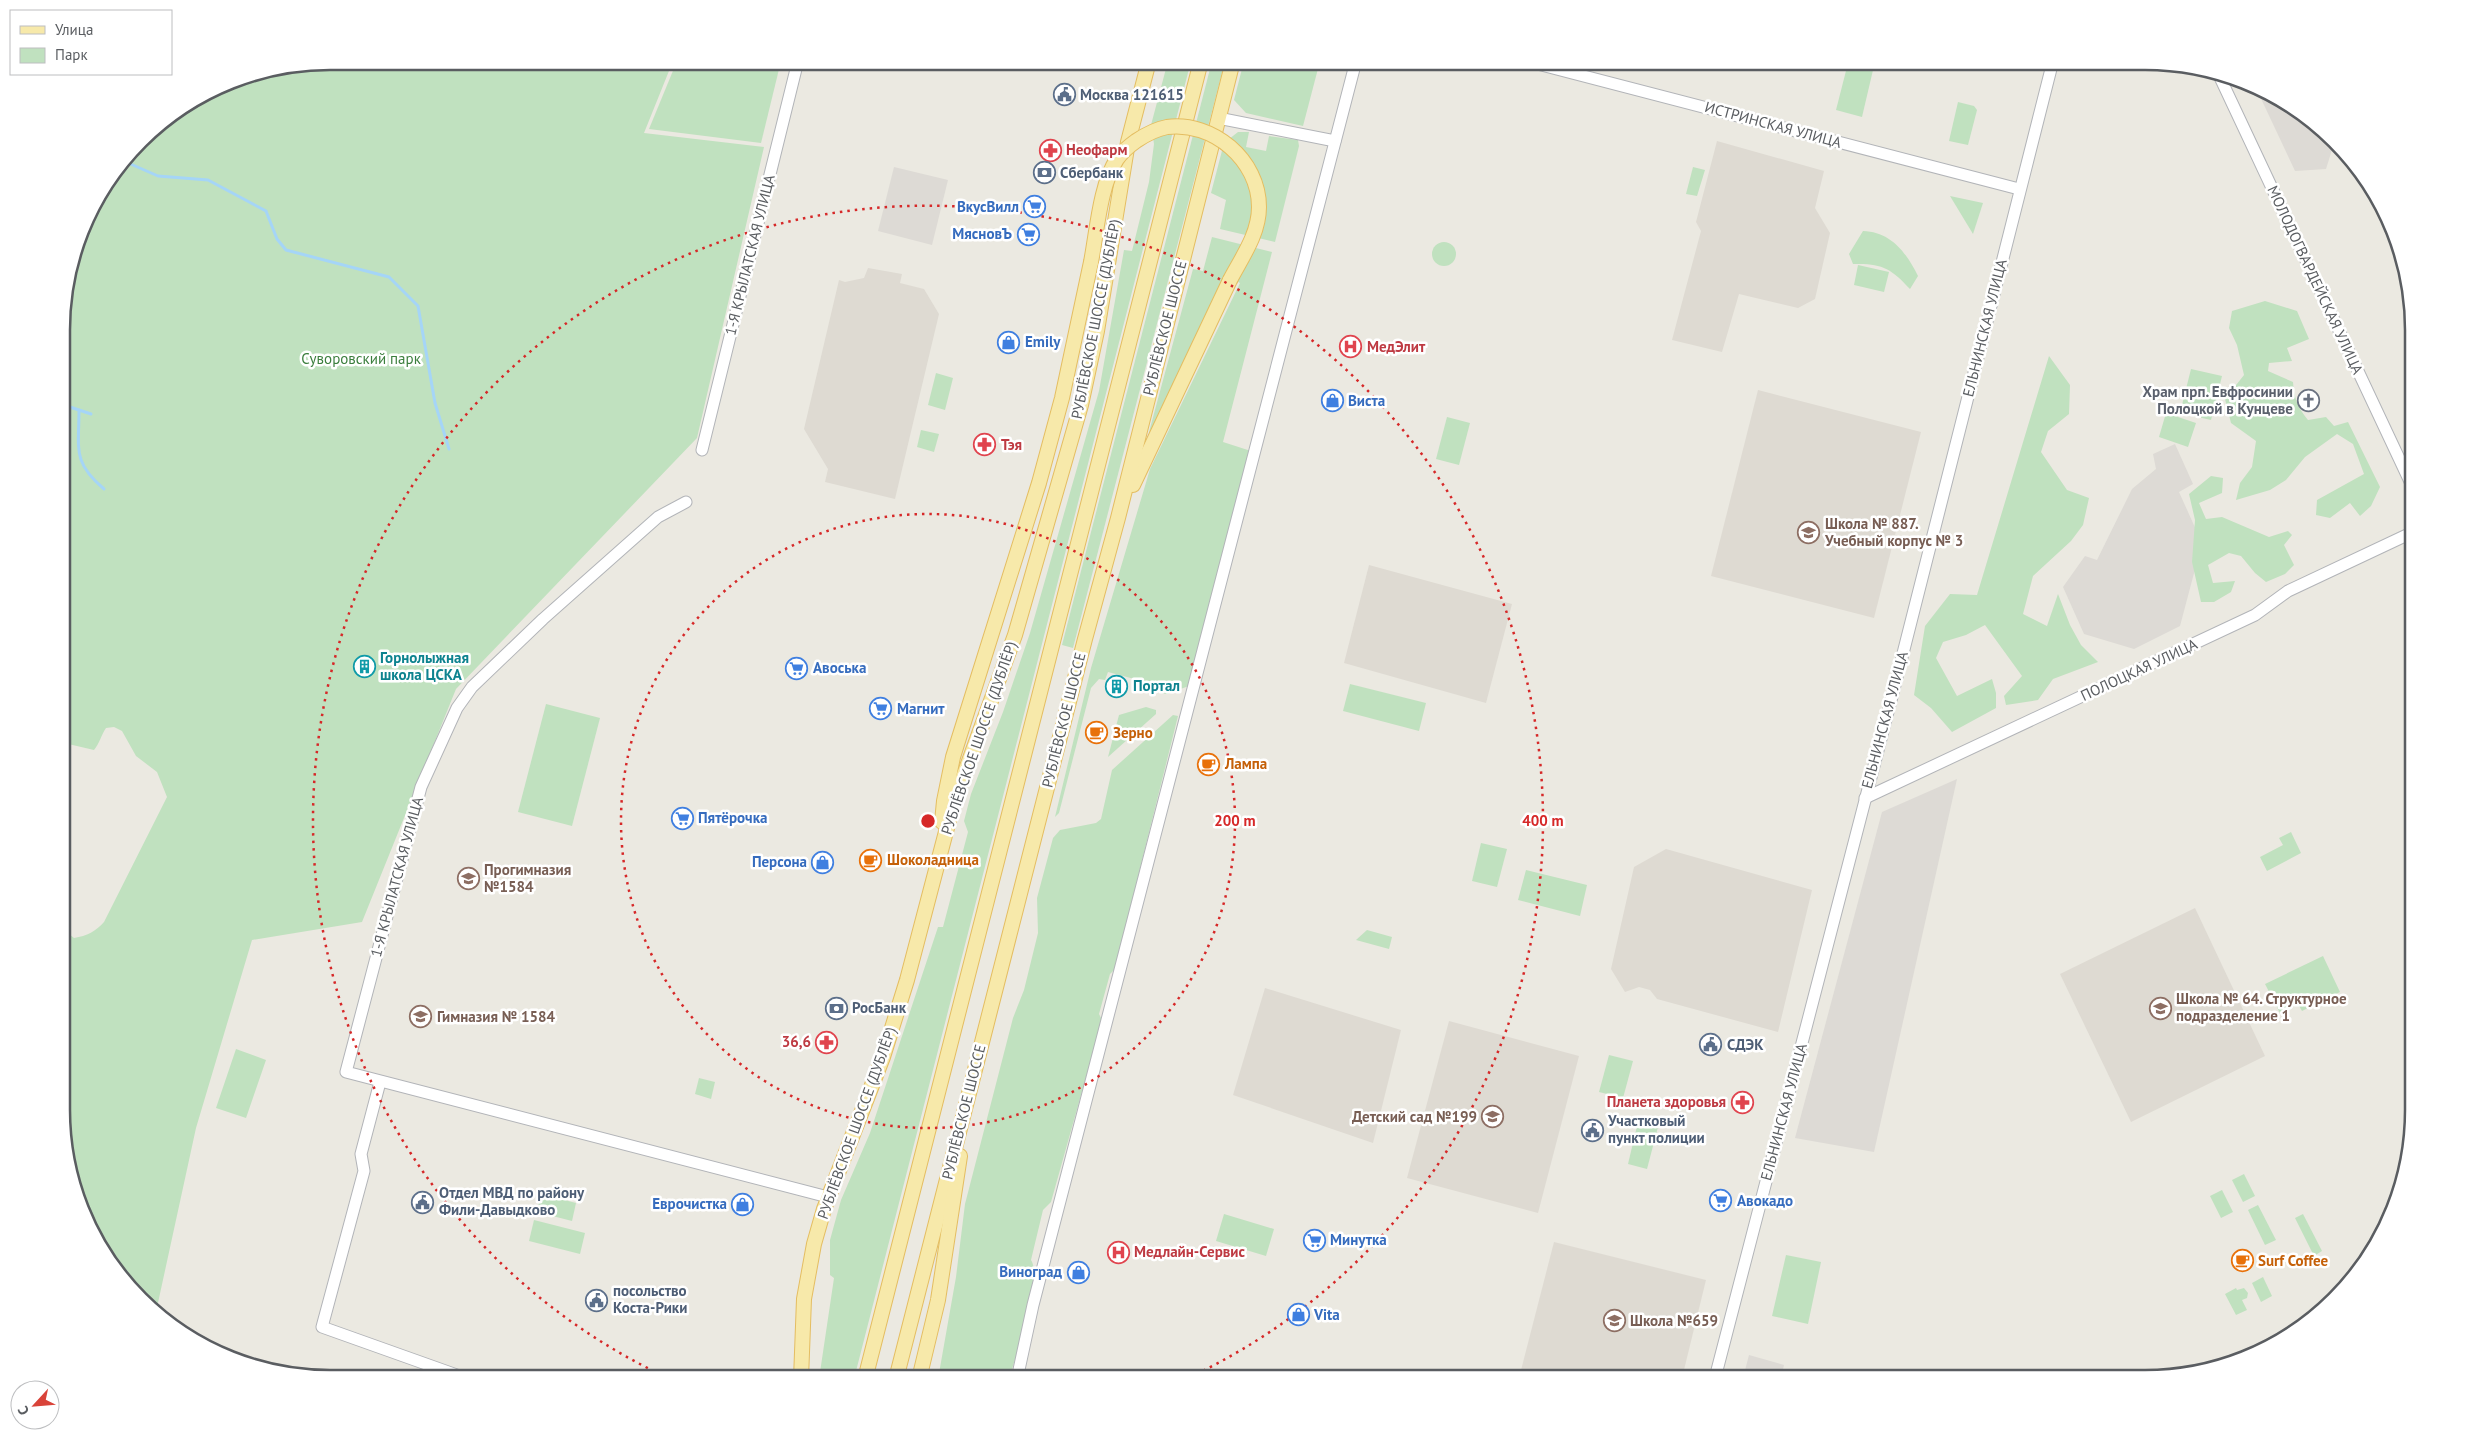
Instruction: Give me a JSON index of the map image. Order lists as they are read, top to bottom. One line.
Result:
{"streets":{"main road":["РУБЛЁВСКОЕ ШОССЕ (ДУБЛЁР)","РУБЛЁВСКОЕ ШОССЕ"],"street":["ИСТРИНСКАЯ УЛИЦА","1-Я КРЫЛАТСКАЯ УЛИЦА","МОЛОДОГВАРДЕЙСКАЯ УЛИЦА","ЕЛЬНИНСКАЯ УЛИЦА","ПОЛОЦКАЯ УЛИЦА"]},"crossings":[["ИСТРИНСКАЯ УЛИЦА","ЕЛЬНИНСКАЯ УЛИЦА"],["ЕЛЬНИНСКАЯ УЛИЦА","ПОЛОЦКАЯ УЛИЦА"]],"parks":["Суворовский парк"],"places":{"public building":["Москва 121615","СДЭК","Участковый пункт полиции","Отдел МВД по району Фили-Давыдково","посольство Коста-Рики"],"pharmacy":["Неофарм","Тэя","36,6","Планета здоровья"],"bank":["Сбербанк","РосБанк"],"supermarket":["ВкусВилл","МясновЪ","Авоська","Магнит","Пятёрочка","Авокадо","Минутка"],"shop":["Emily","Виста","Персона","Еврочистка","Виноград","Vita"],"hospital":["МедЭлит","Медлайн-Сервис"],"church":["Храм прп. Евфросинии Полоцкой в Кунцеве"],"school or university":["Школа № 887. Учебный корпус № 3","Прогимназия №1584","Школа № 64. Структурное подразделение 1","Гимназия № 1584","Детский сад №199","Школа №659"],"building":["Горнолыжная школа ЦСКА","Портал"],"cafe":["Зерно","Лампа","Шоколадница","Surf Coffee"]},"legend":["Улица","Парк"],"north":"bottom left","rings":["200 m","400 m"]}
